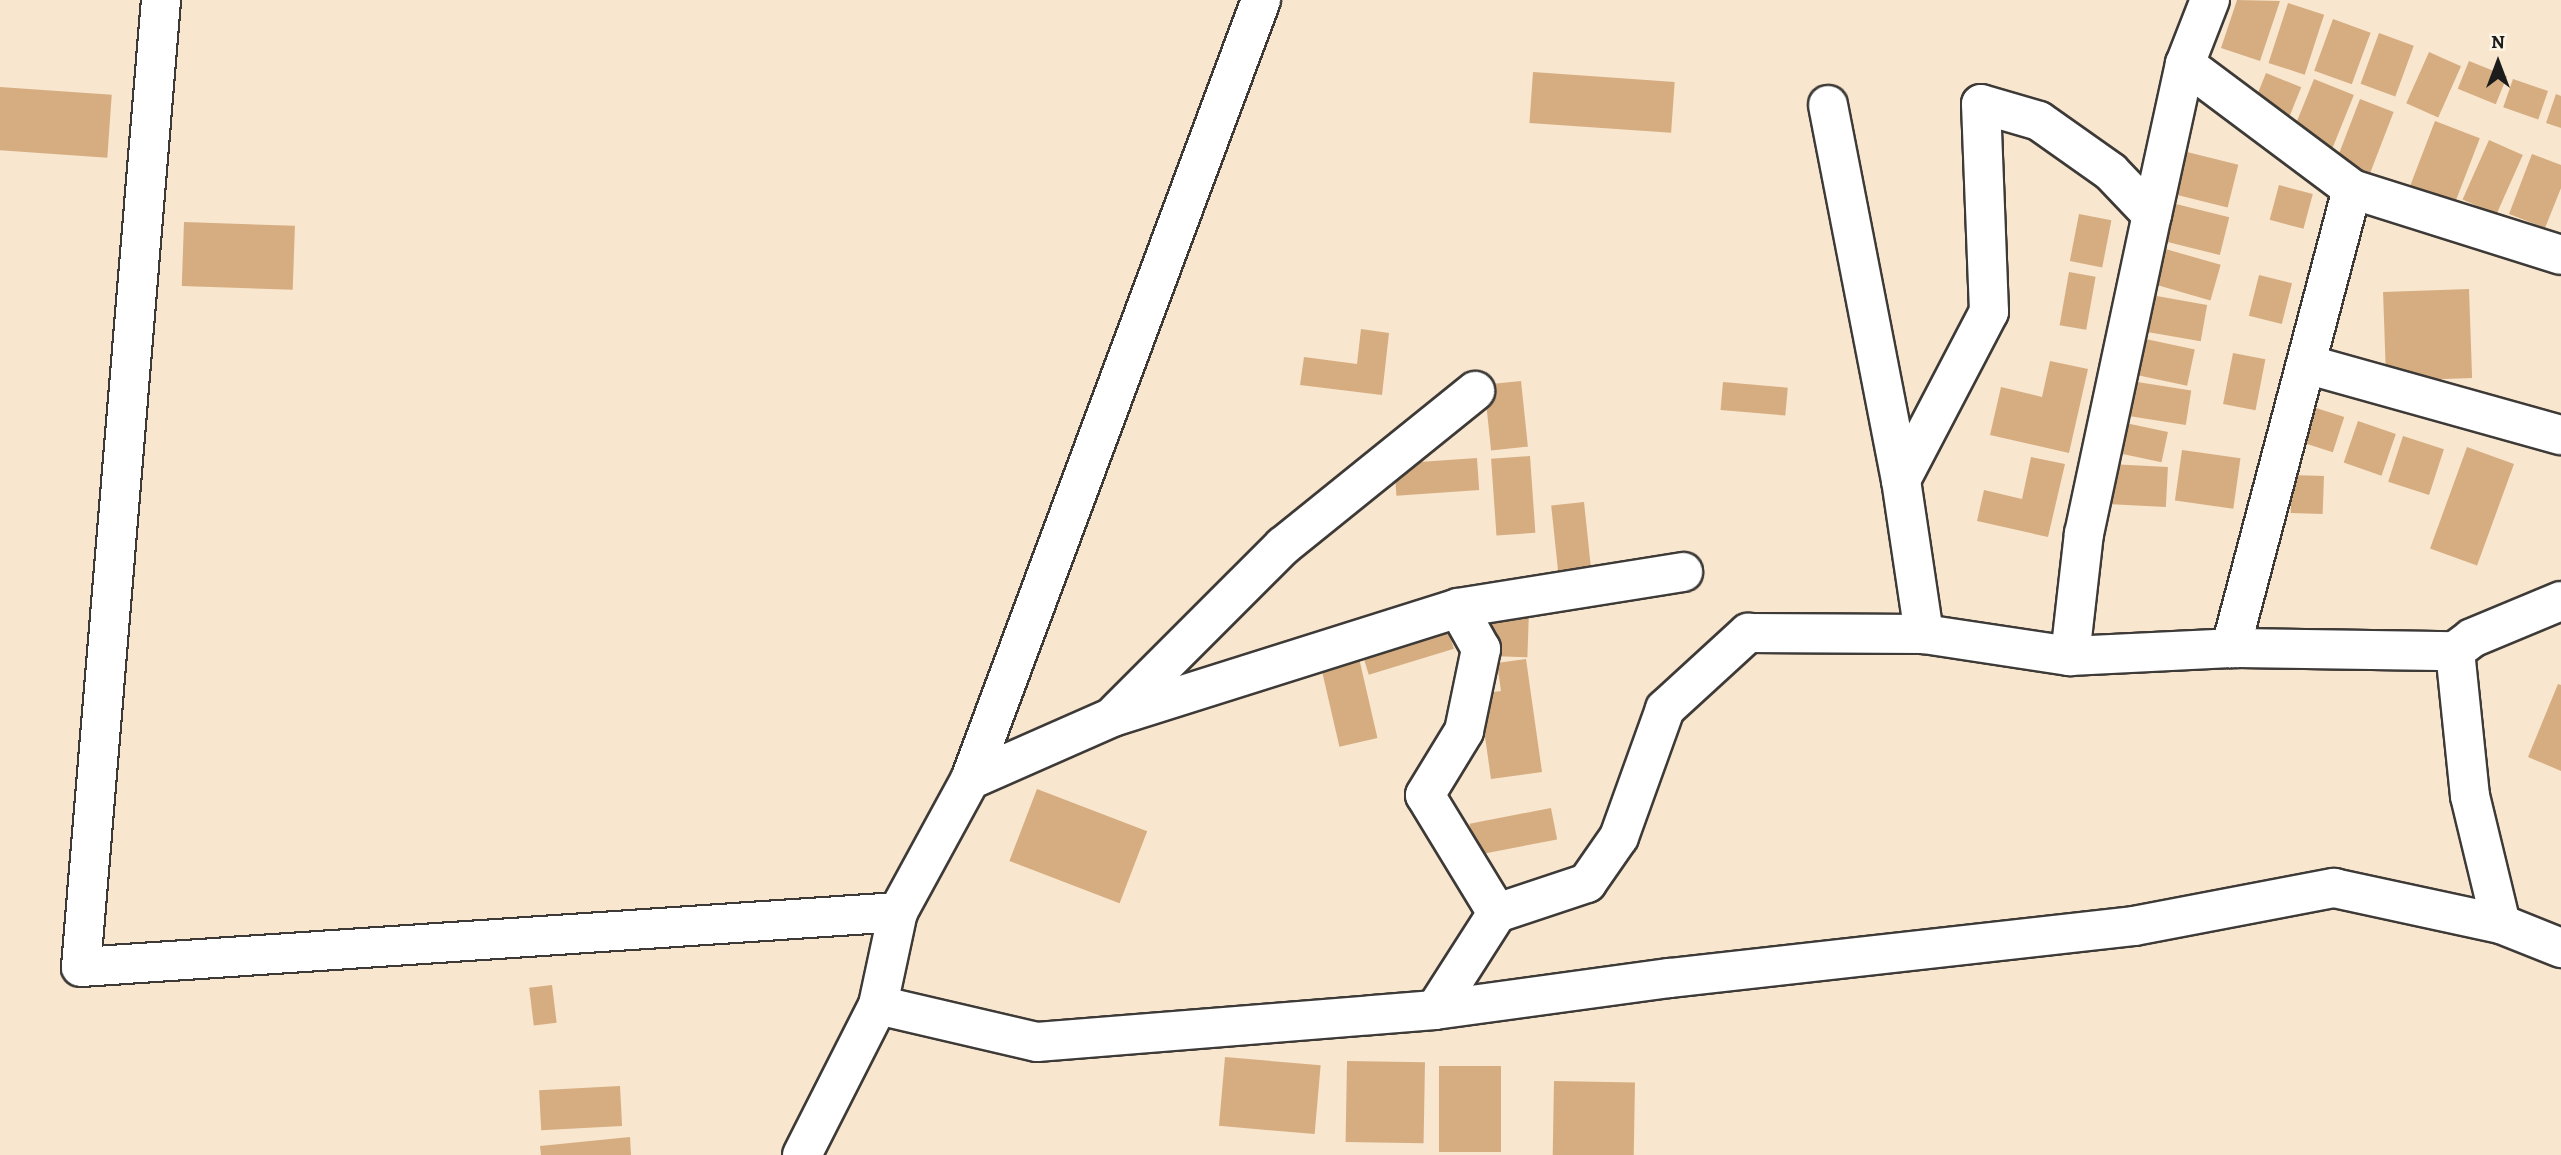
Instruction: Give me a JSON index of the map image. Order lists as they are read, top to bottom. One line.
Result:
{"north":"top"}
